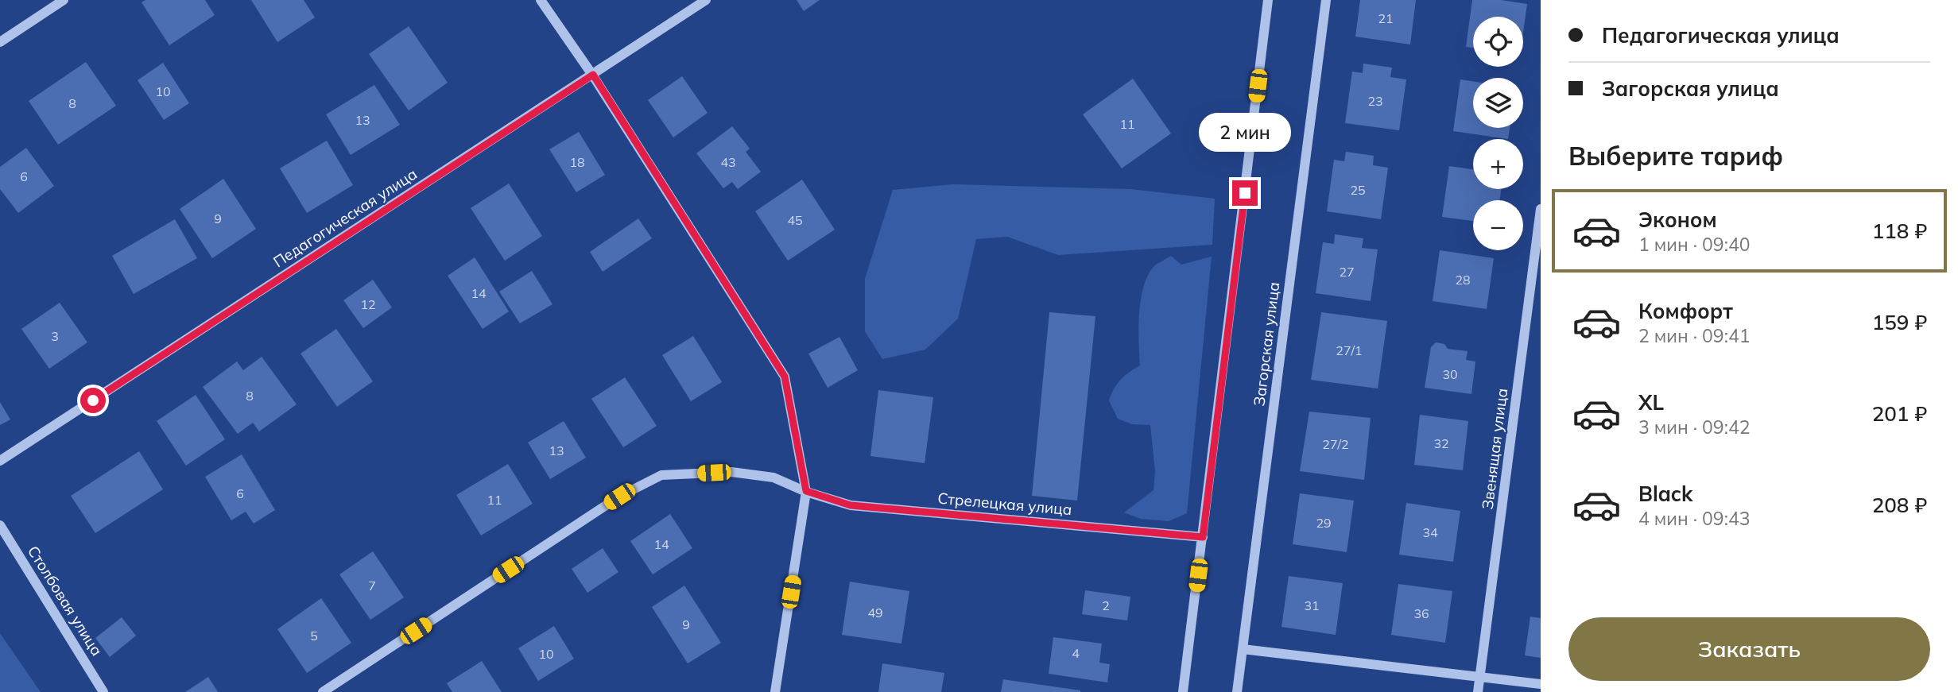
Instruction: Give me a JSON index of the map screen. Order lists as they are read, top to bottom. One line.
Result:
{"streets":{"street":["Педагогическая улица","Загорская улица","Звенящая улица","Стрелецкая улица","Столбовая улица"]},"house_numbers":["21","10","23","8","13","11","18","43","6","25","9","45","27","28","14","12","3","27/1","30","8","32","27/2","13","6","11","29","34","14","7","2","31","49","36","9","5","4","10"],"page":{"banner":["Педагогическая улица","Загорская улица"],"map_buttons":["+","−"],"bubble":"2 мин","heading":"Выберите тариф","list":[{"name":"Эконом","note":"1 мин · 09:40","value":"118 ₽"},{"name":"Комфорт","note":"2 мин · 09:41","value":"159 ₽"},{"name":"XL","note":"3 мин · 09:42","value":"201 ₽"},{"name":"Black","note":"4 мин · 09:43","value":"208 ₽"}],"buttons":"Заказать"}}
